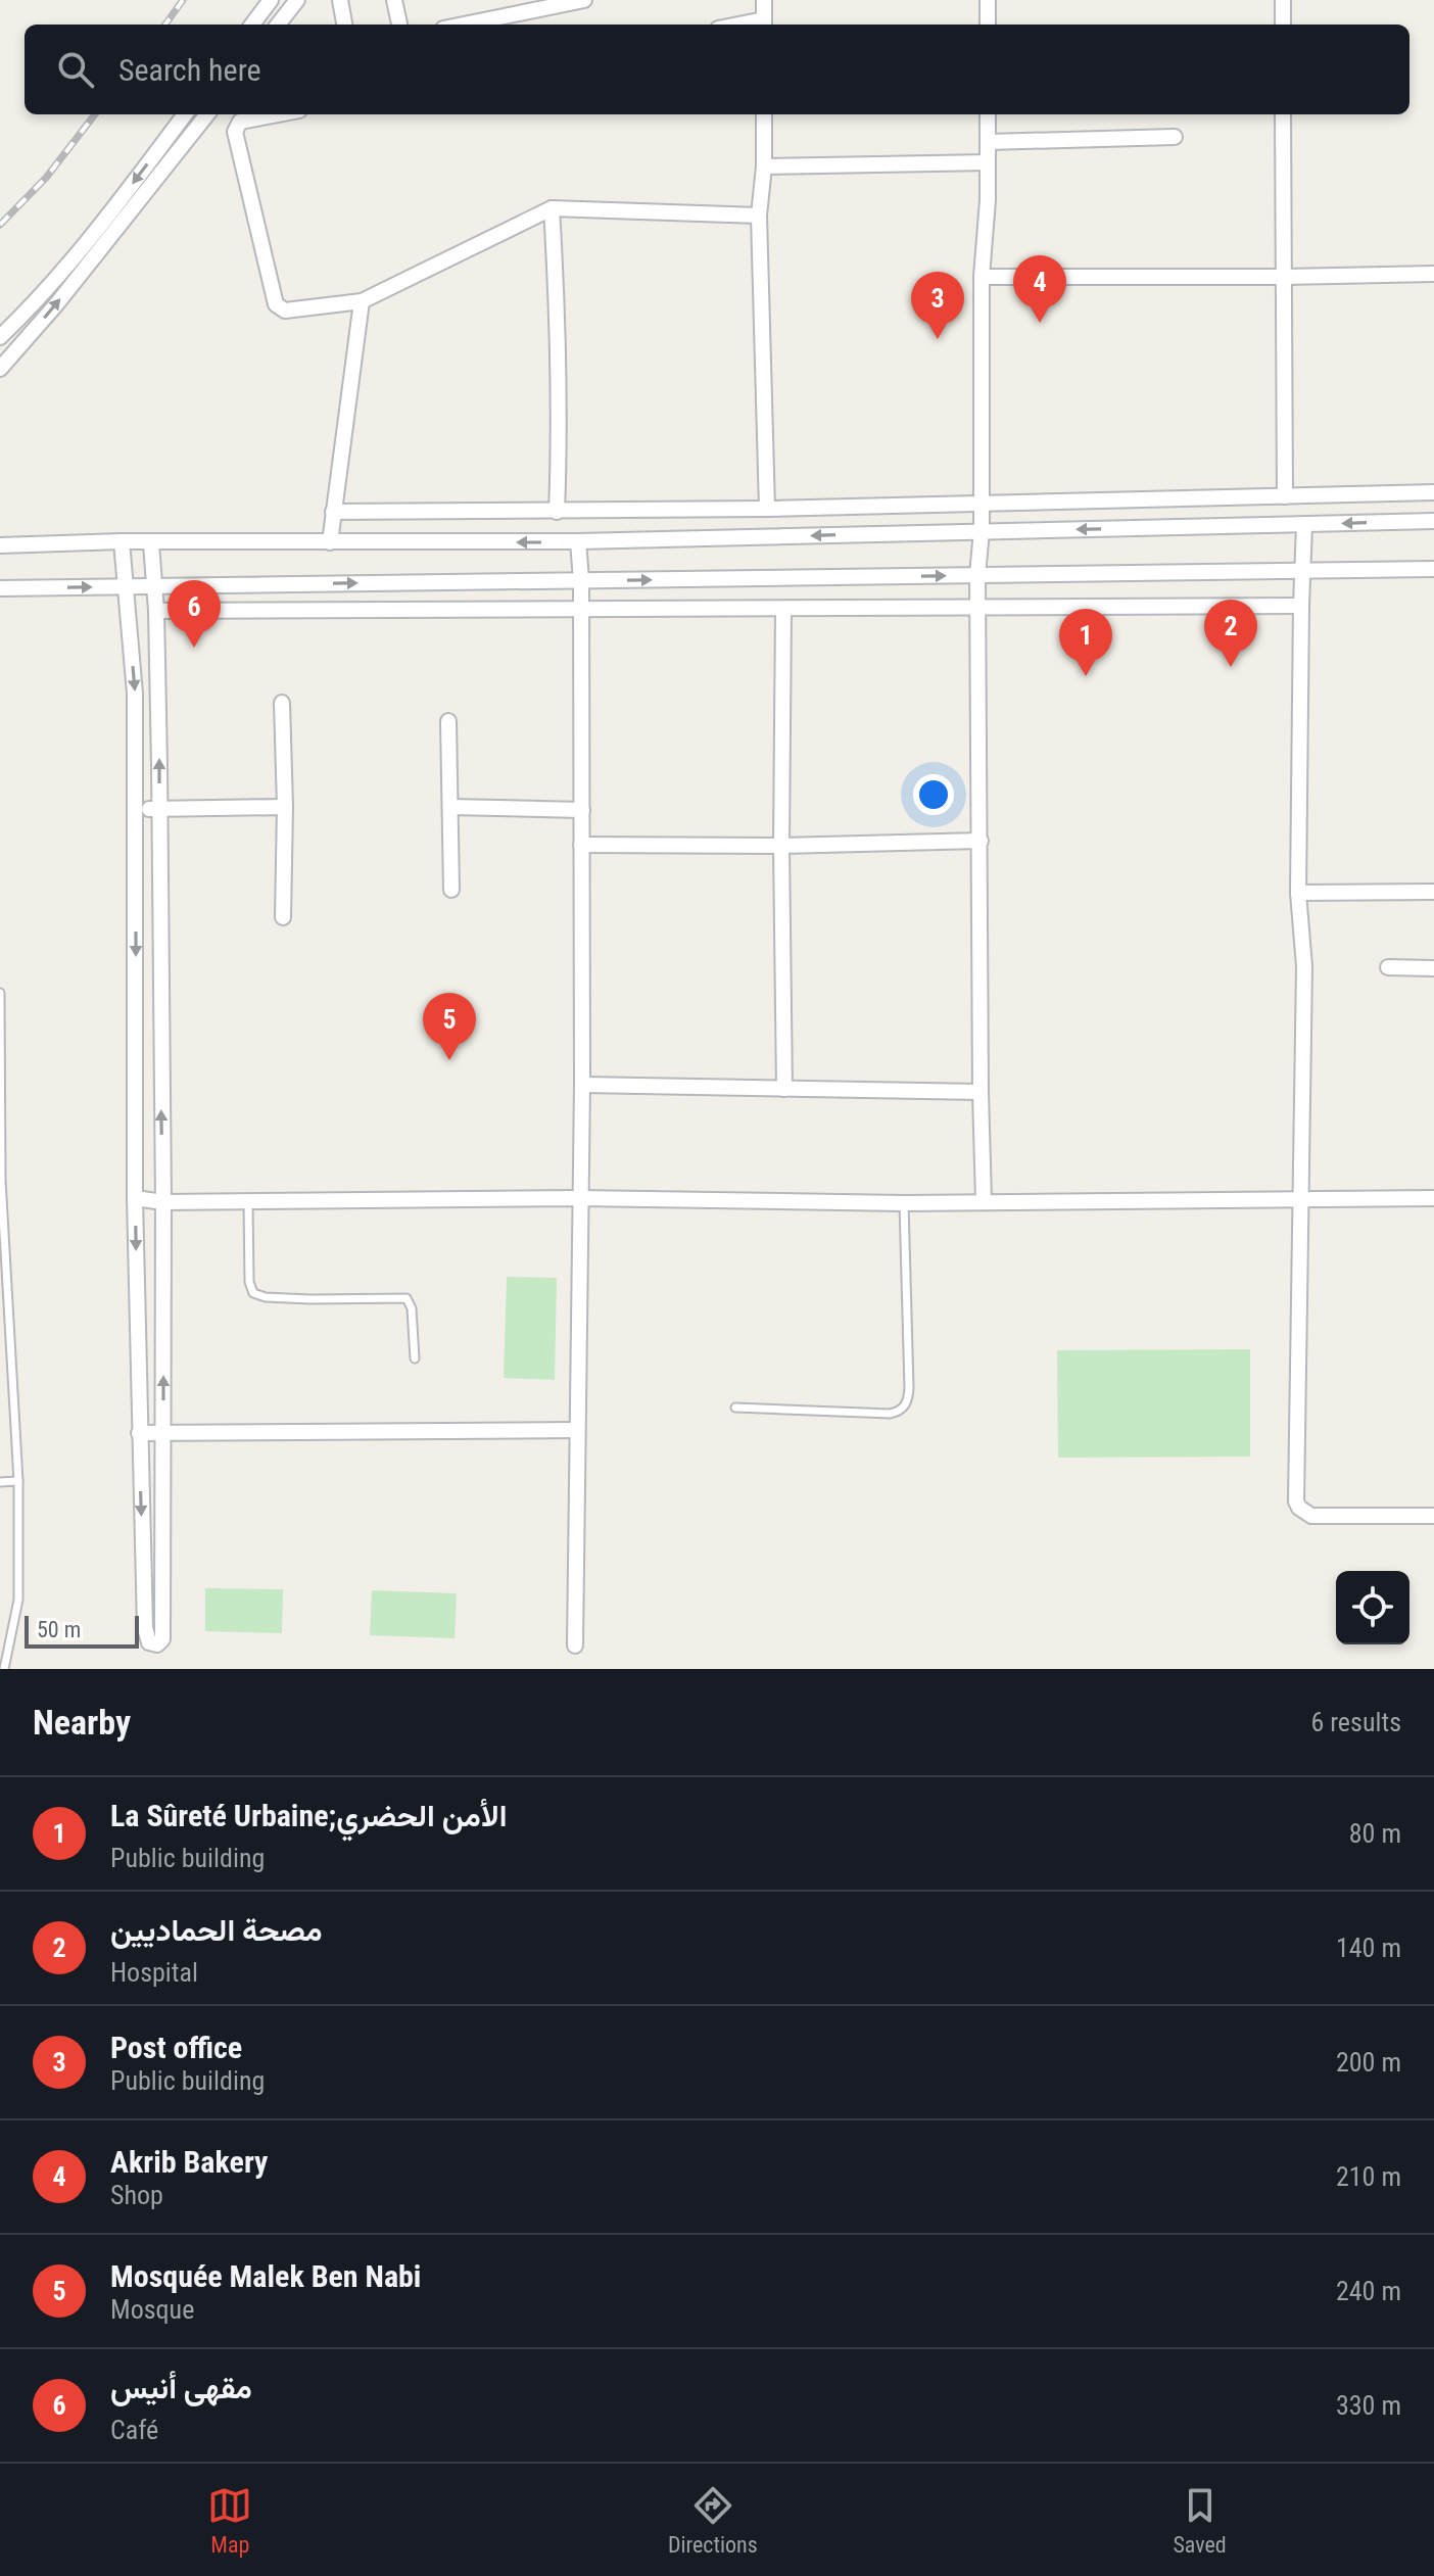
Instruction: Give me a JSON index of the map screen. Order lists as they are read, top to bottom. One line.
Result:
{"scale_bar":"50 m","page":{"search":"Search here","pins":["4","3","6","2","1","5"],"scale":"50 m","heading":["Nearby","6 results"],"list":[{"mark":"1","name":"La Sûreté Urbaine;الأمن الحضري","note":"Public building","value":"80 m"},{"mark":"2","name":"مصحة الحماديين","note":"Hospital","value":"140 m"},{"mark":"3","name":"Post office","note":"Public building","value":"200 m"},{"mark":"4","name":"Akrib Bakery","note":"Shop","value":"210 m"},{"mark":"5","name":"Mosquée Malek Ben Nabi","note":"Mosque","value":"240 m"},{"mark":"6","name":"مقهى أنيس","note":"Café","value":"330 m"}],"nav":["Map","Directions","Saved"]}}
